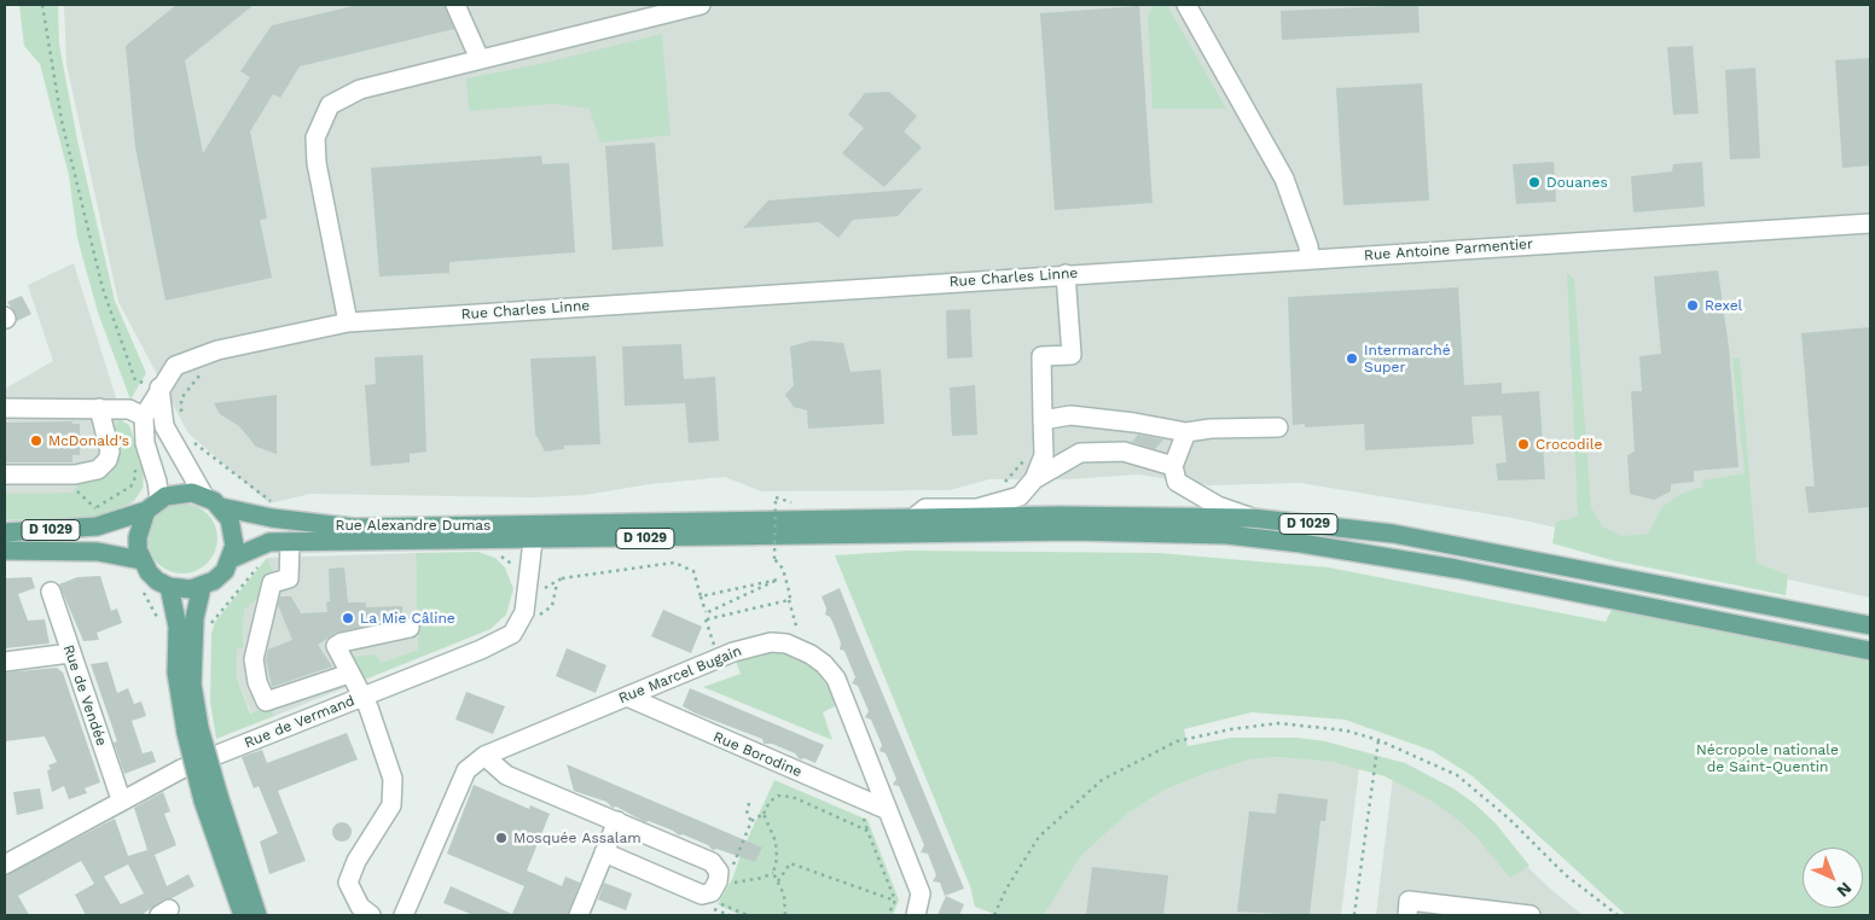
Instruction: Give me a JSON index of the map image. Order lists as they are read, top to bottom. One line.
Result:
{"streets":{"main road":["D 1029","Rue Alexandre Dumas"],"street":["Rue Antoine Parmentier","Rue Charles Linne","Rue Marcel Bugain","Rue de Vendée","Rue de Vermand","Rue Borodine"]},"crossings":[["Rue Antoine Parmentier","Rue Charles Linne"],["D 1029","Rue Alexandre Dumas"],["D 1029","Rue de Vermand"],["Rue Alexandre Dumas","Rue de Vermand"],["Rue Marcel Bugain","Rue Borodine"],["Rue de Vendée","Rue de Vermand"]],"parks":["Nécropole nationale de Saint-Quentin"],"places":["Douanes","Rexel","Intermarché Super","McDonald's","Crocodile","La Mie Câline","Mosquée Assalam"],"north":"bottom right"}
